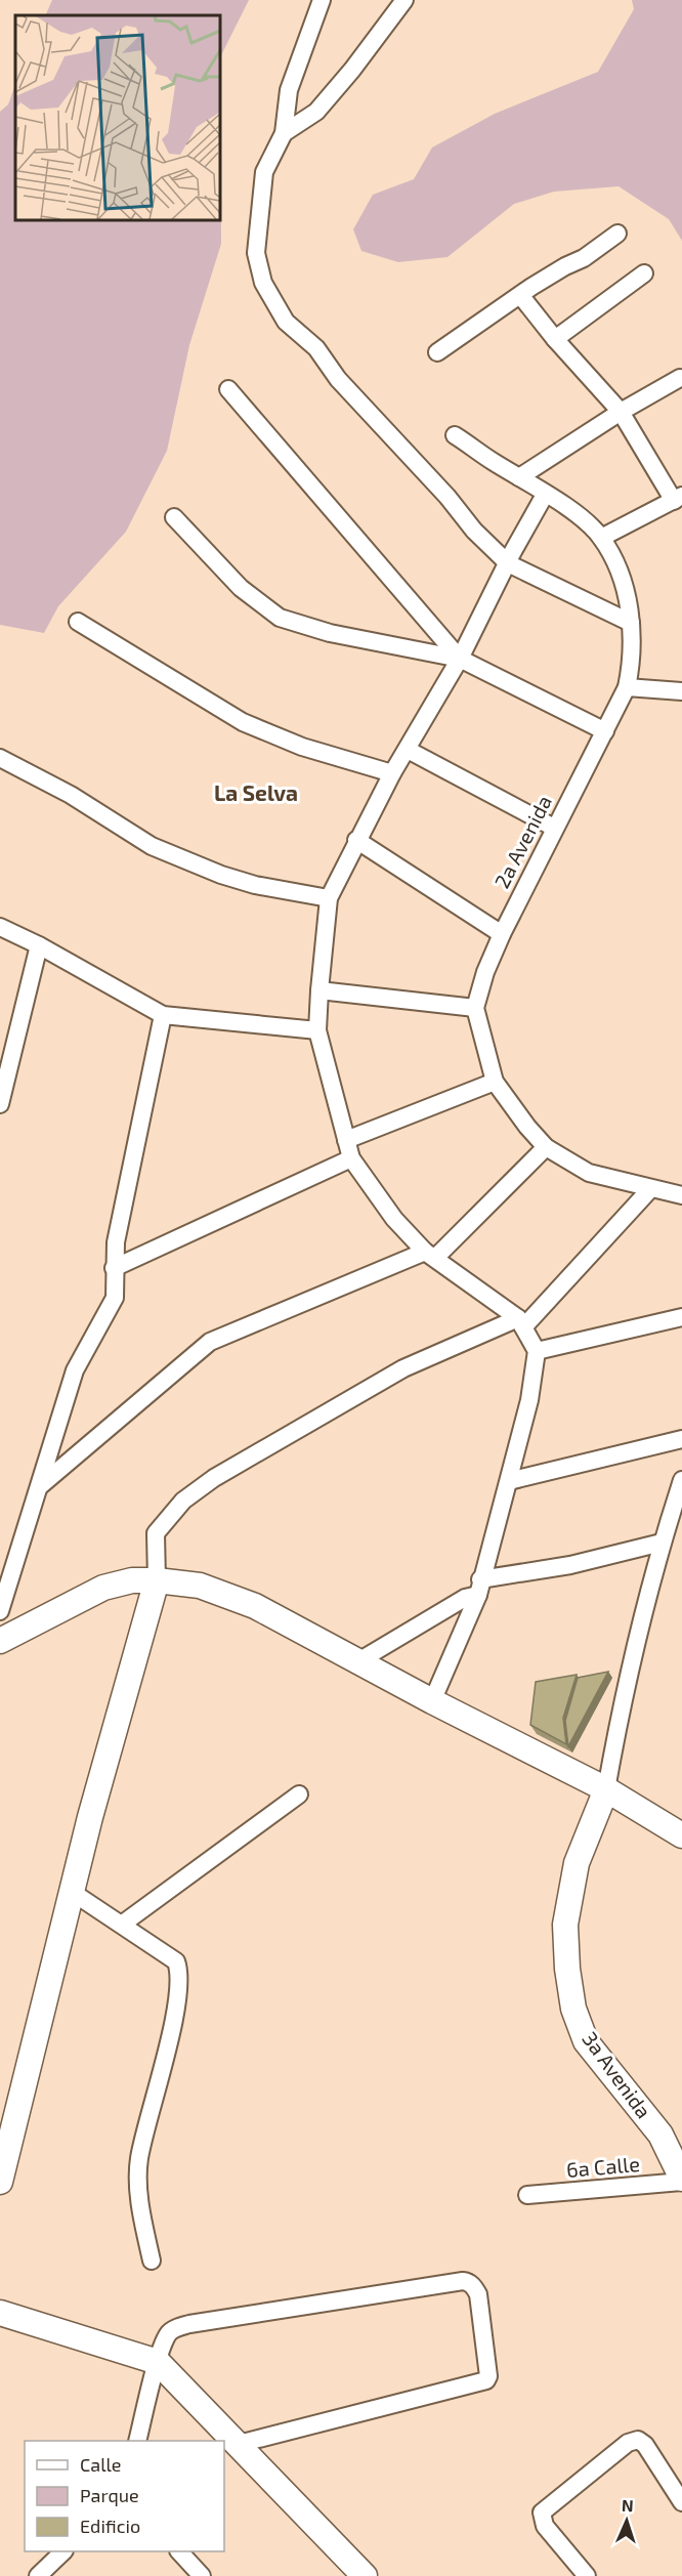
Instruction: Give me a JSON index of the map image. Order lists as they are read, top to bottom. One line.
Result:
{"streets":{"street":["2a Avenida","3a Avenida","6a Calle"]},"crossings":[["3a Avenida","6a Calle"]],"districts":["La Selva"],"legend":["Calle","Parque","Edificio"],"north":"top"}
